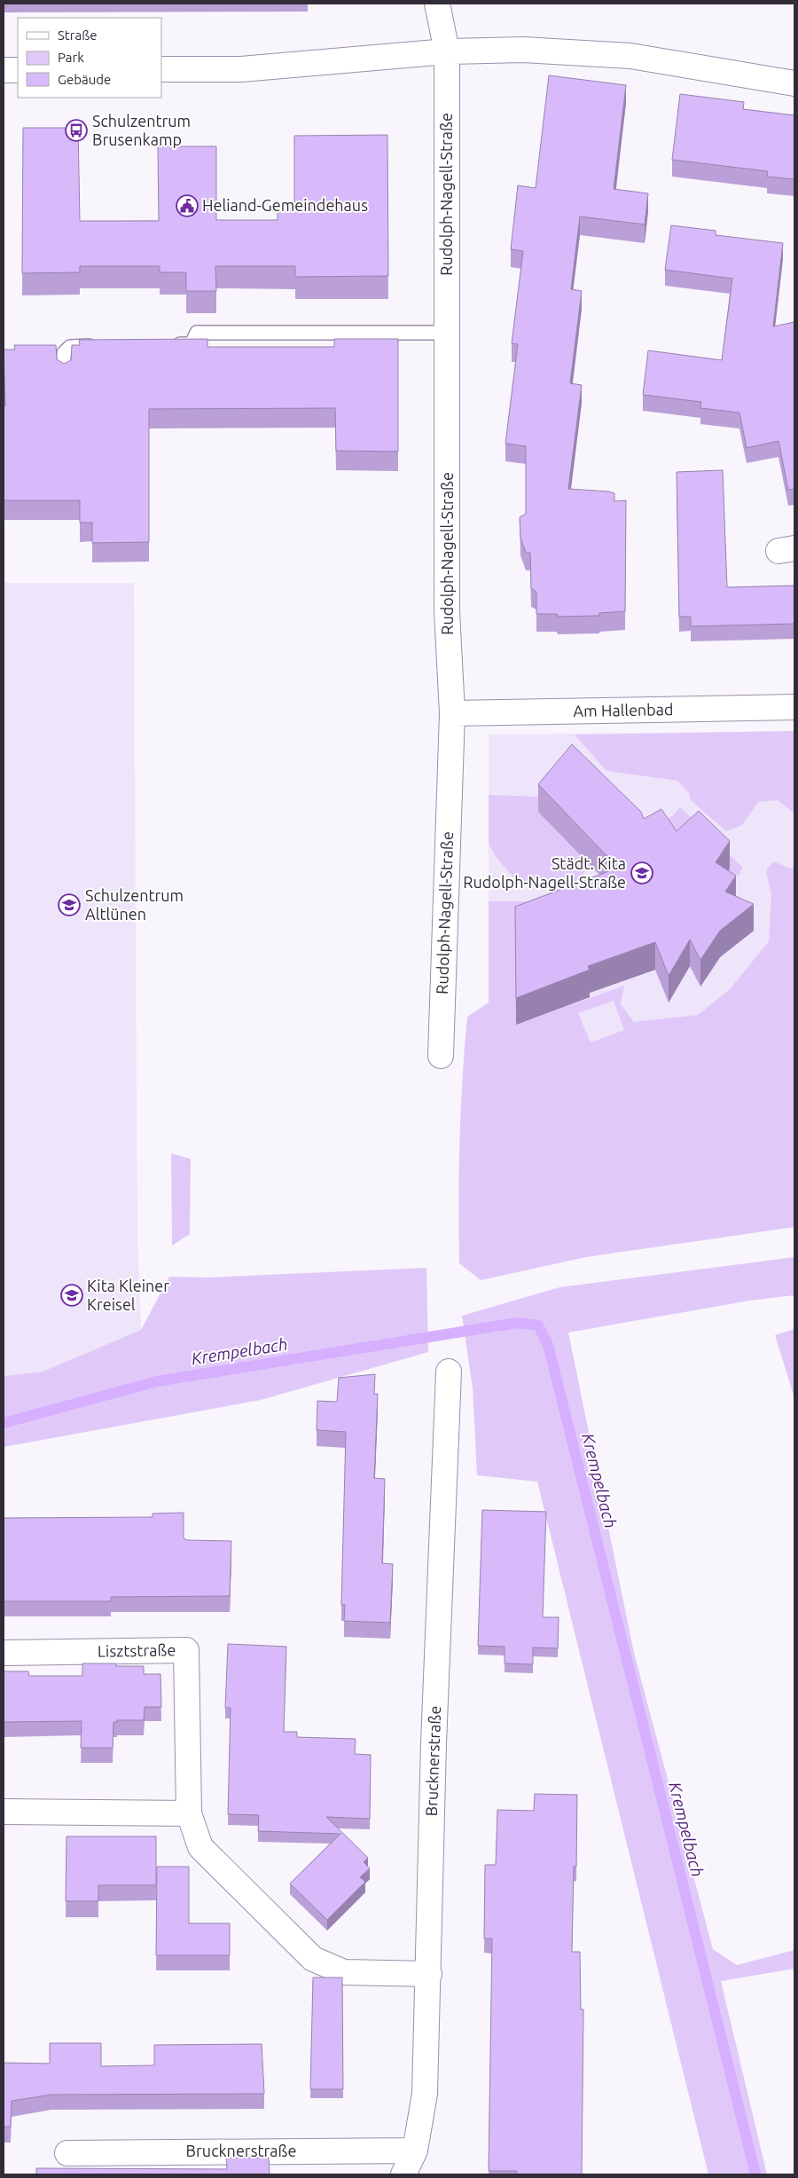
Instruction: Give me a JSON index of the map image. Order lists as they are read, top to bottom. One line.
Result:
{"streets":{"street":["Rudolph-Nagell-Straße","Am Hallenbad","Lisztstraße","Brucknerstraße"]},"crossings":[["Rudolph-Nagell-Straße","Am Hallenbad"],["Lisztstraße","Brucknerstraße"]],"water":["Krempelbach"],"places":{"bus stop":["Schulzentrum Brusenkamp"],"public building":["Heliand-Gemeindehaus"],"school or university":["Städt. Kita Rudolph-Nagell-Straße","Schulzentrum Altlünen","Kita Kleiner Kreisel"]},"legend":["Straße","Park","Gebäude"]}
